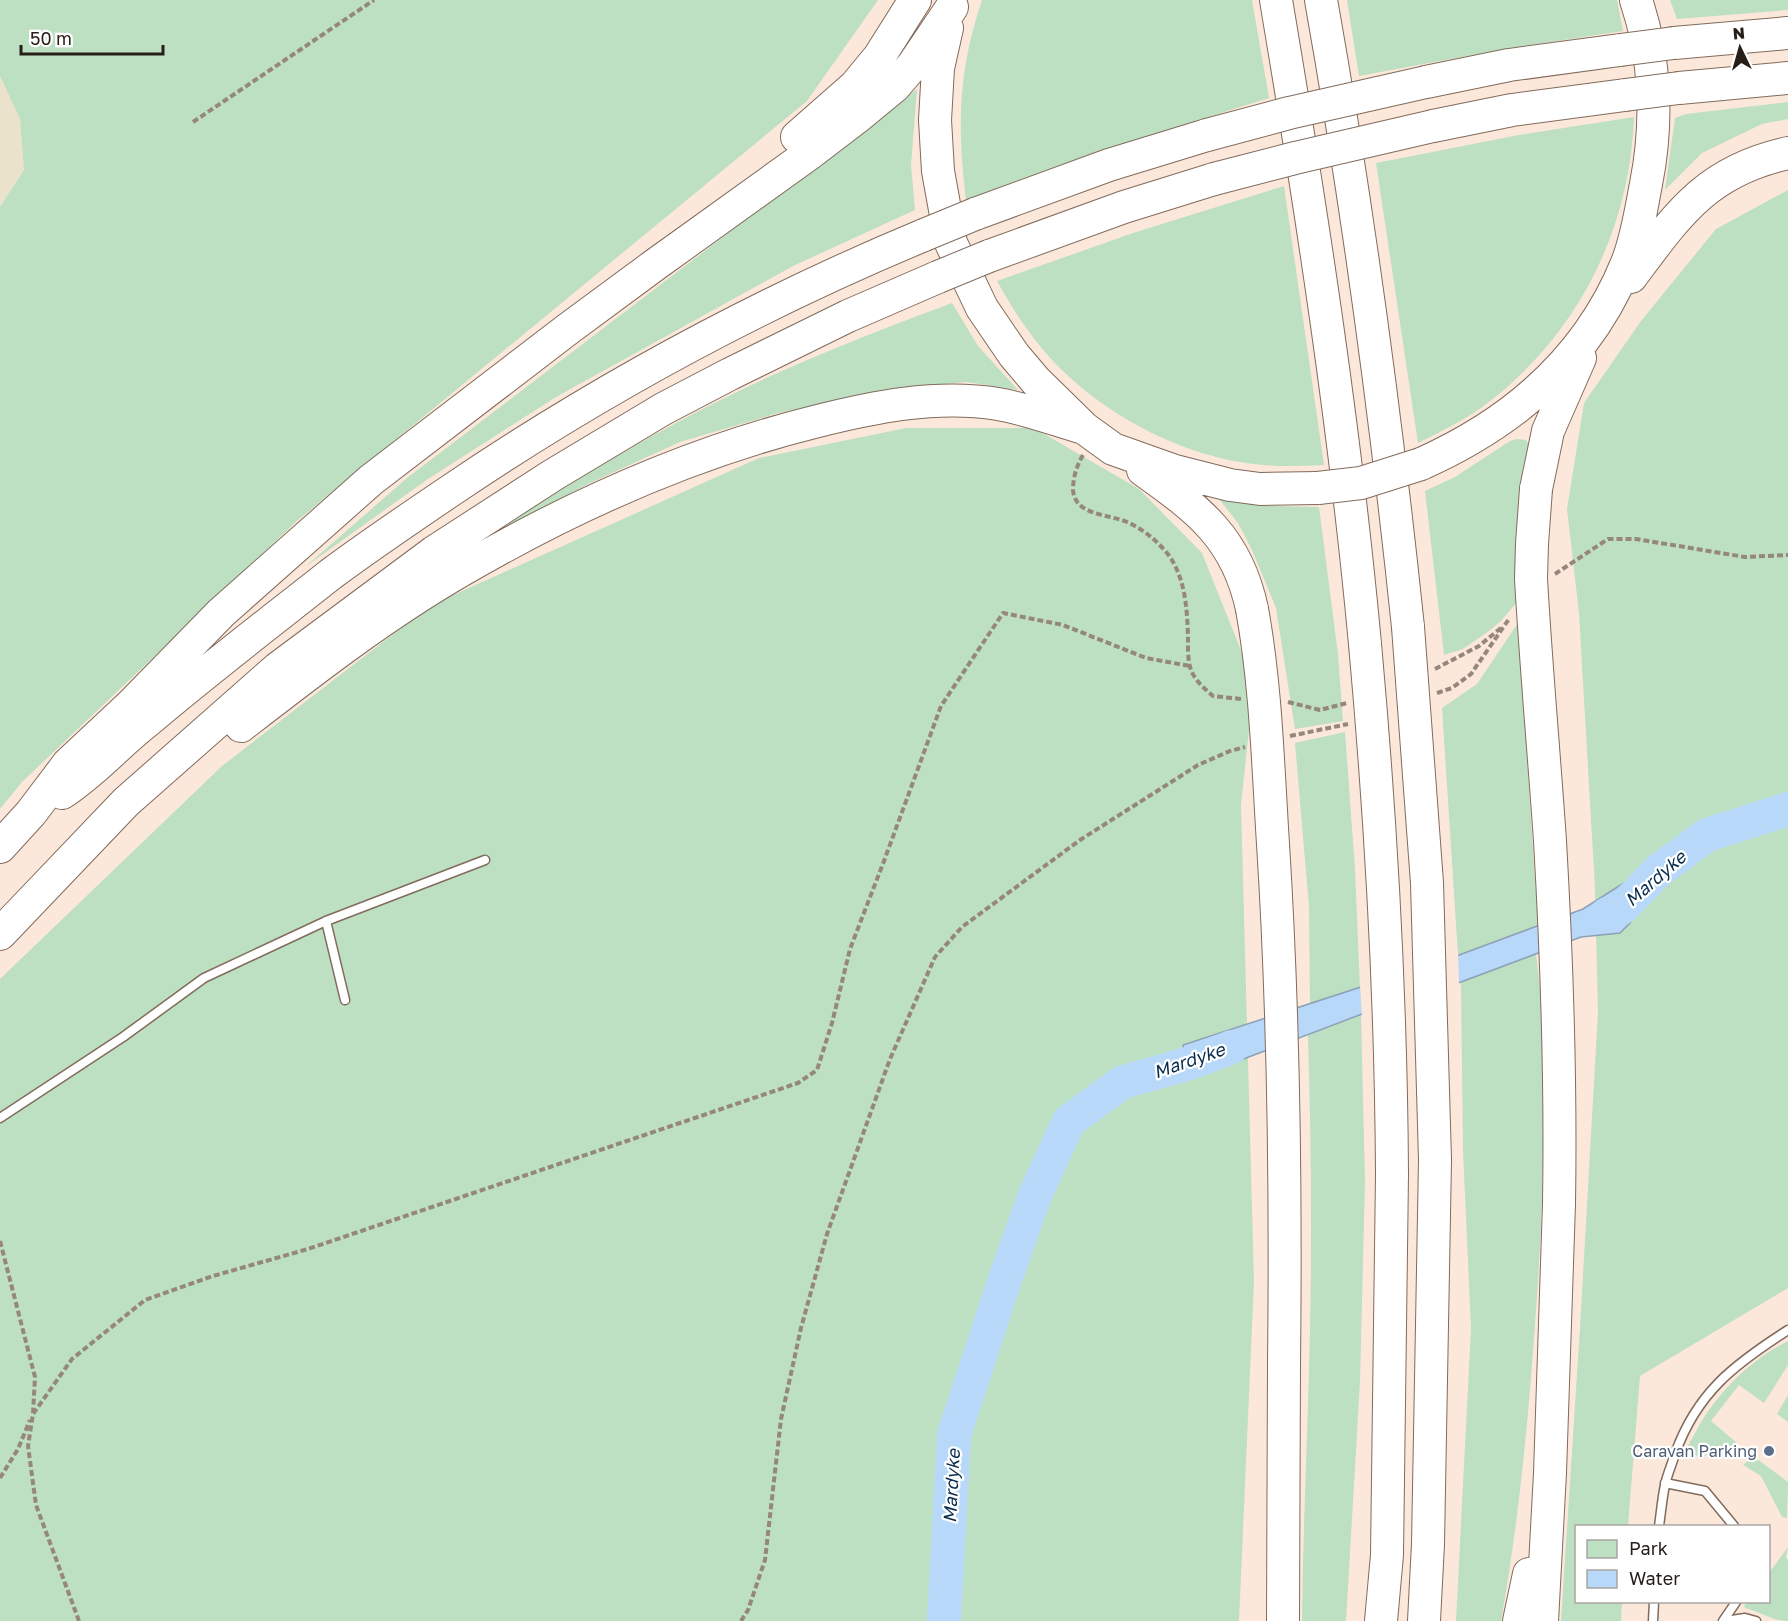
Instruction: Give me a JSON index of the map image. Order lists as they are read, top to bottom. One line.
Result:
{"water":["Mardyke"],"places":["Caravan Parking"],"legend":["Park","Water"],"scale_bar":"50 m","north":"top"}
